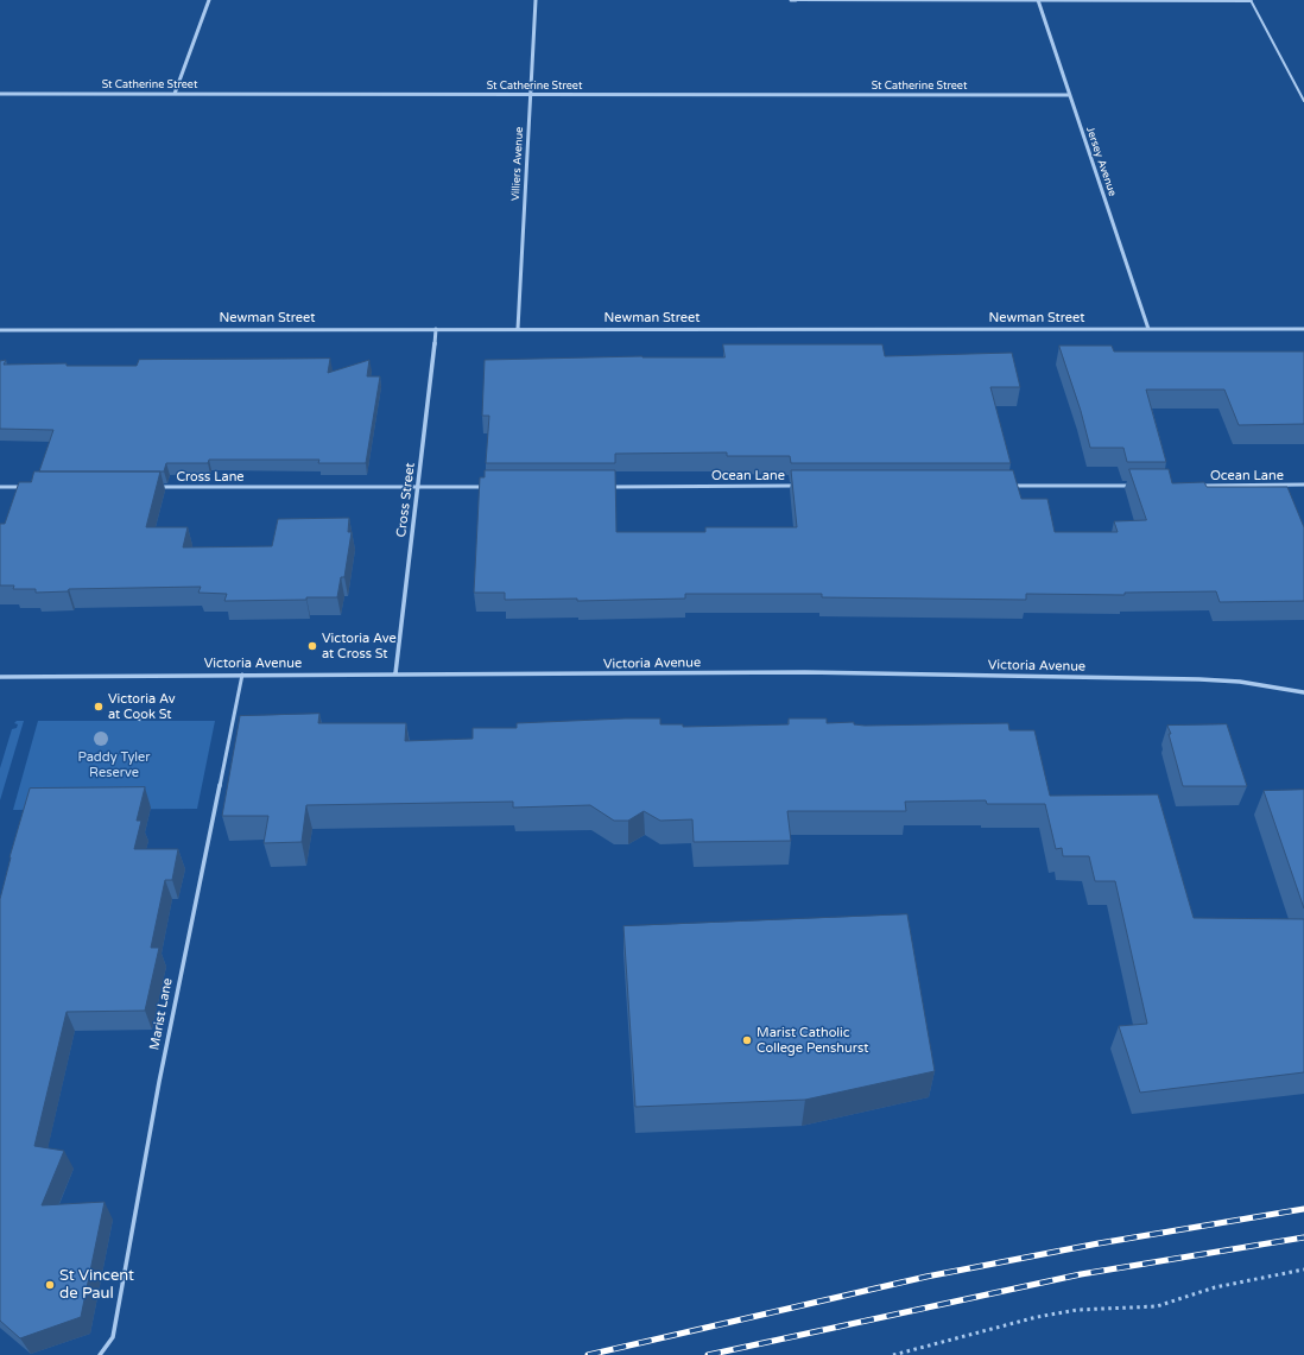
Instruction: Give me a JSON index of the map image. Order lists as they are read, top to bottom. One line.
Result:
{"streets":{"street":["St Catherine Street","Jersey Avenue","Villiers Avenue","Newman Street","Cross Street","Victoria Avenue"],"lane":["Ocean Lane","Cross Lane","Marist Lane"]},"crossings":[["St Catherine Street","Jersey Avenue"],["St Catherine Street","Villiers Avenue"],["Jersey Avenue","Newman Street"],["Villiers Avenue","Newman Street"],["Newman Street","Cross Street"],["Cross Lane","Cross Street"],["Cross Street","Victoria Avenue"],["Victoria Avenue","Marist Lane"]],"parks":["Paddy Tyler Reserve"],"places":["Victoria Ave at Cross St","Victoria Av at Cook St","Marist Catholic College Penshurst","St Vincent de Paul"]}
